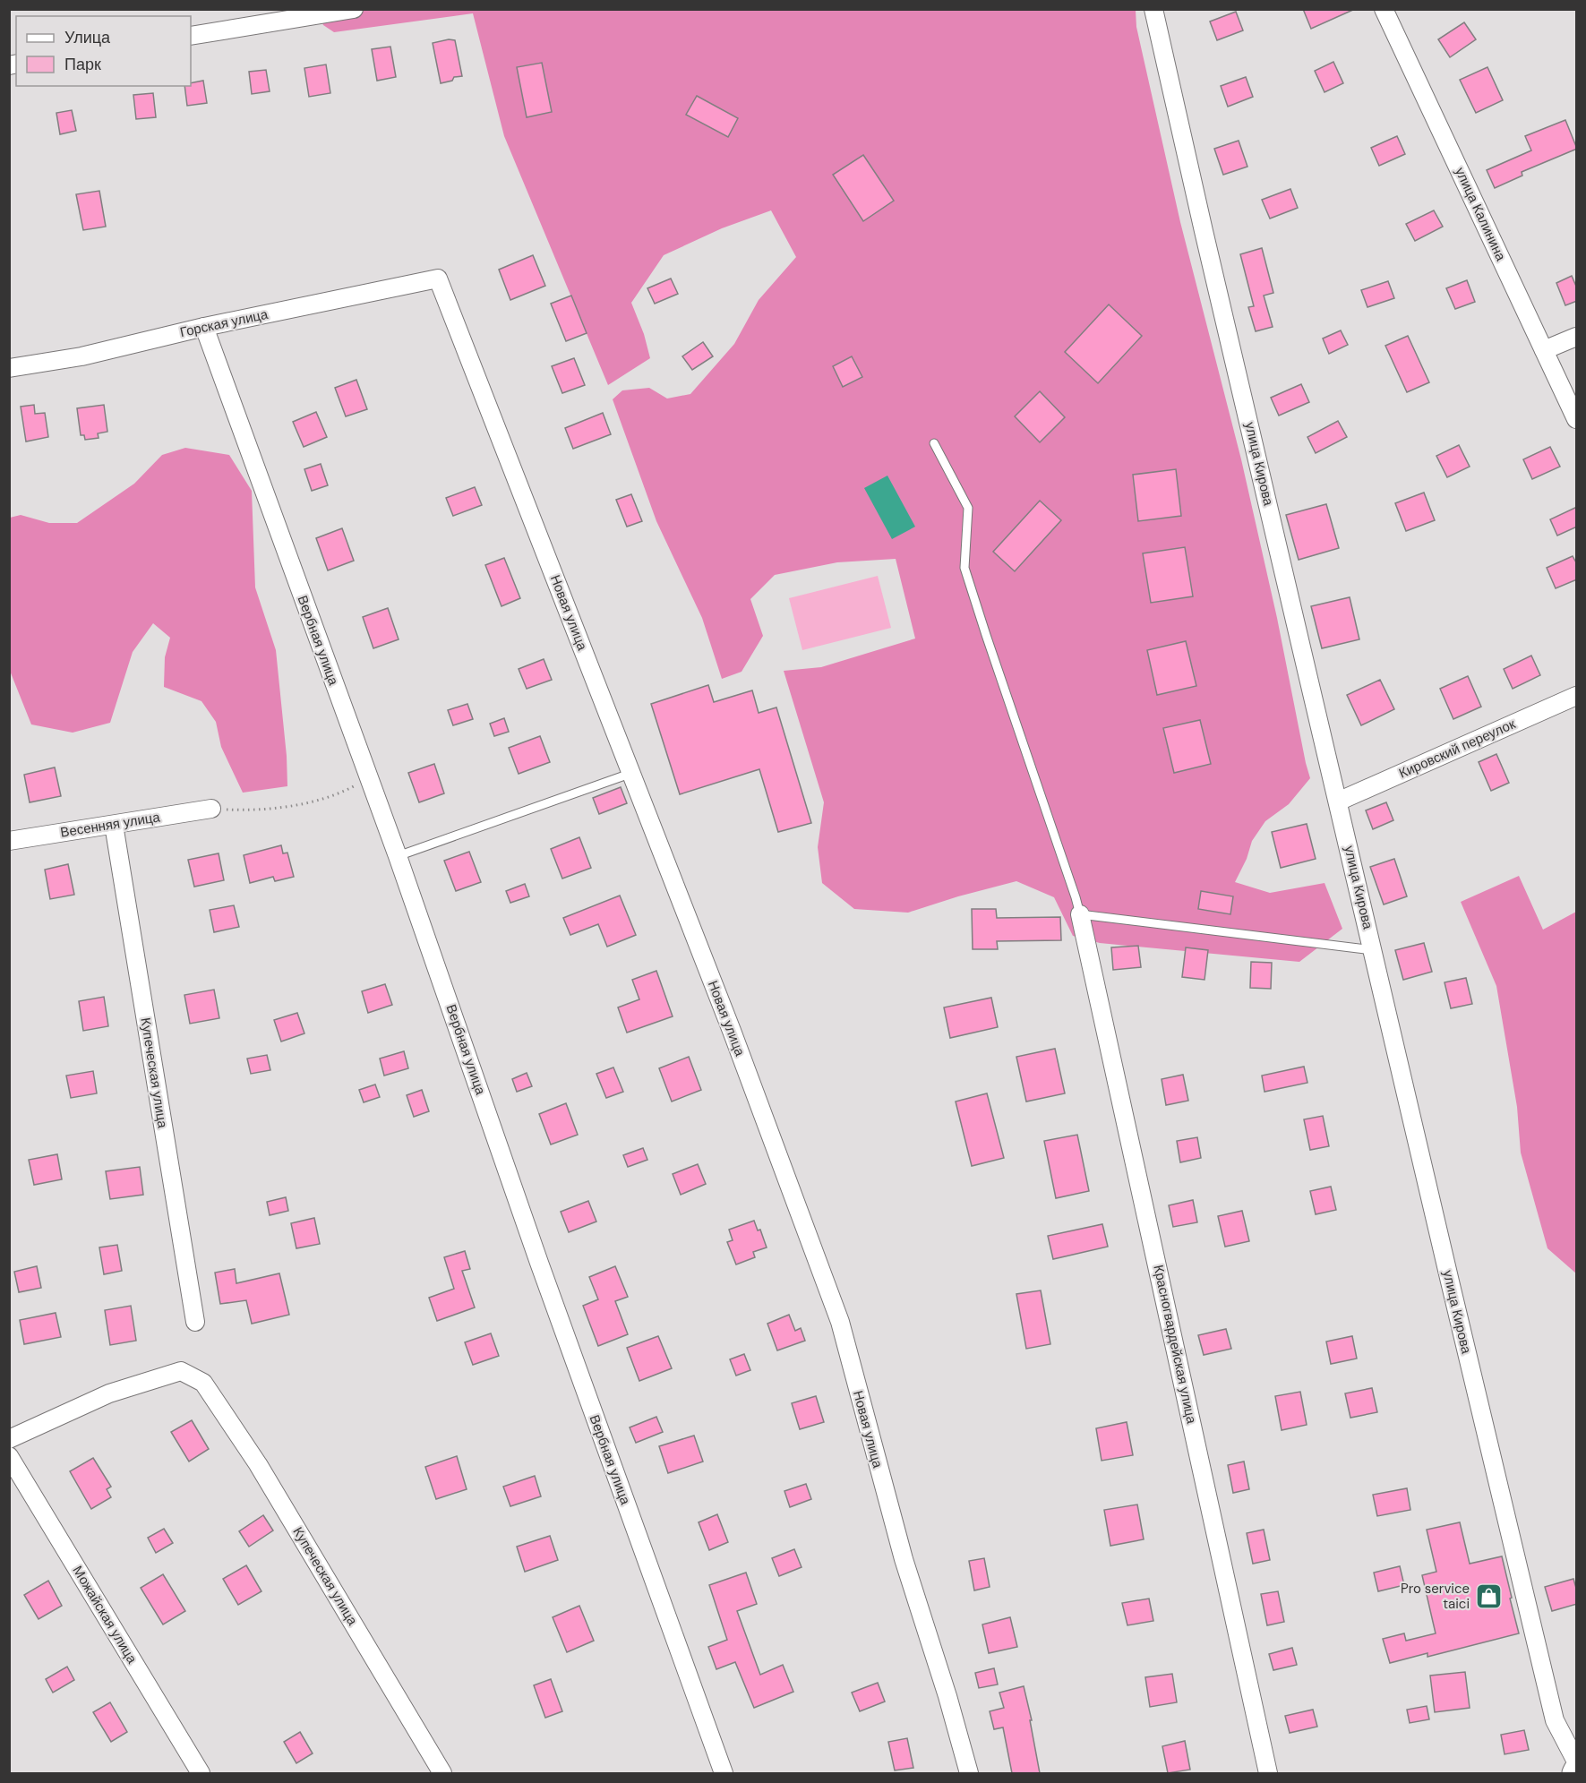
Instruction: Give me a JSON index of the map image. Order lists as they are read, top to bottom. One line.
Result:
{"streets":{"street":["улица Калинина","Горская улица","улица Кирова","Новая улица","Вербная улица","Кировский переулок","Весенняя улица","Купеческая улица","Красногвардейская улица","Можайская улица"]},"crossings":[["Горская улица","Новая улица"],["Горская улица","Вербная улица"],["улица Кирова","Кировский переулок"],["Весенняя улица","Купеческая улица"]],"places":{"shop":["Pro service taici"]},"legend":["Улица","Парк"]}
